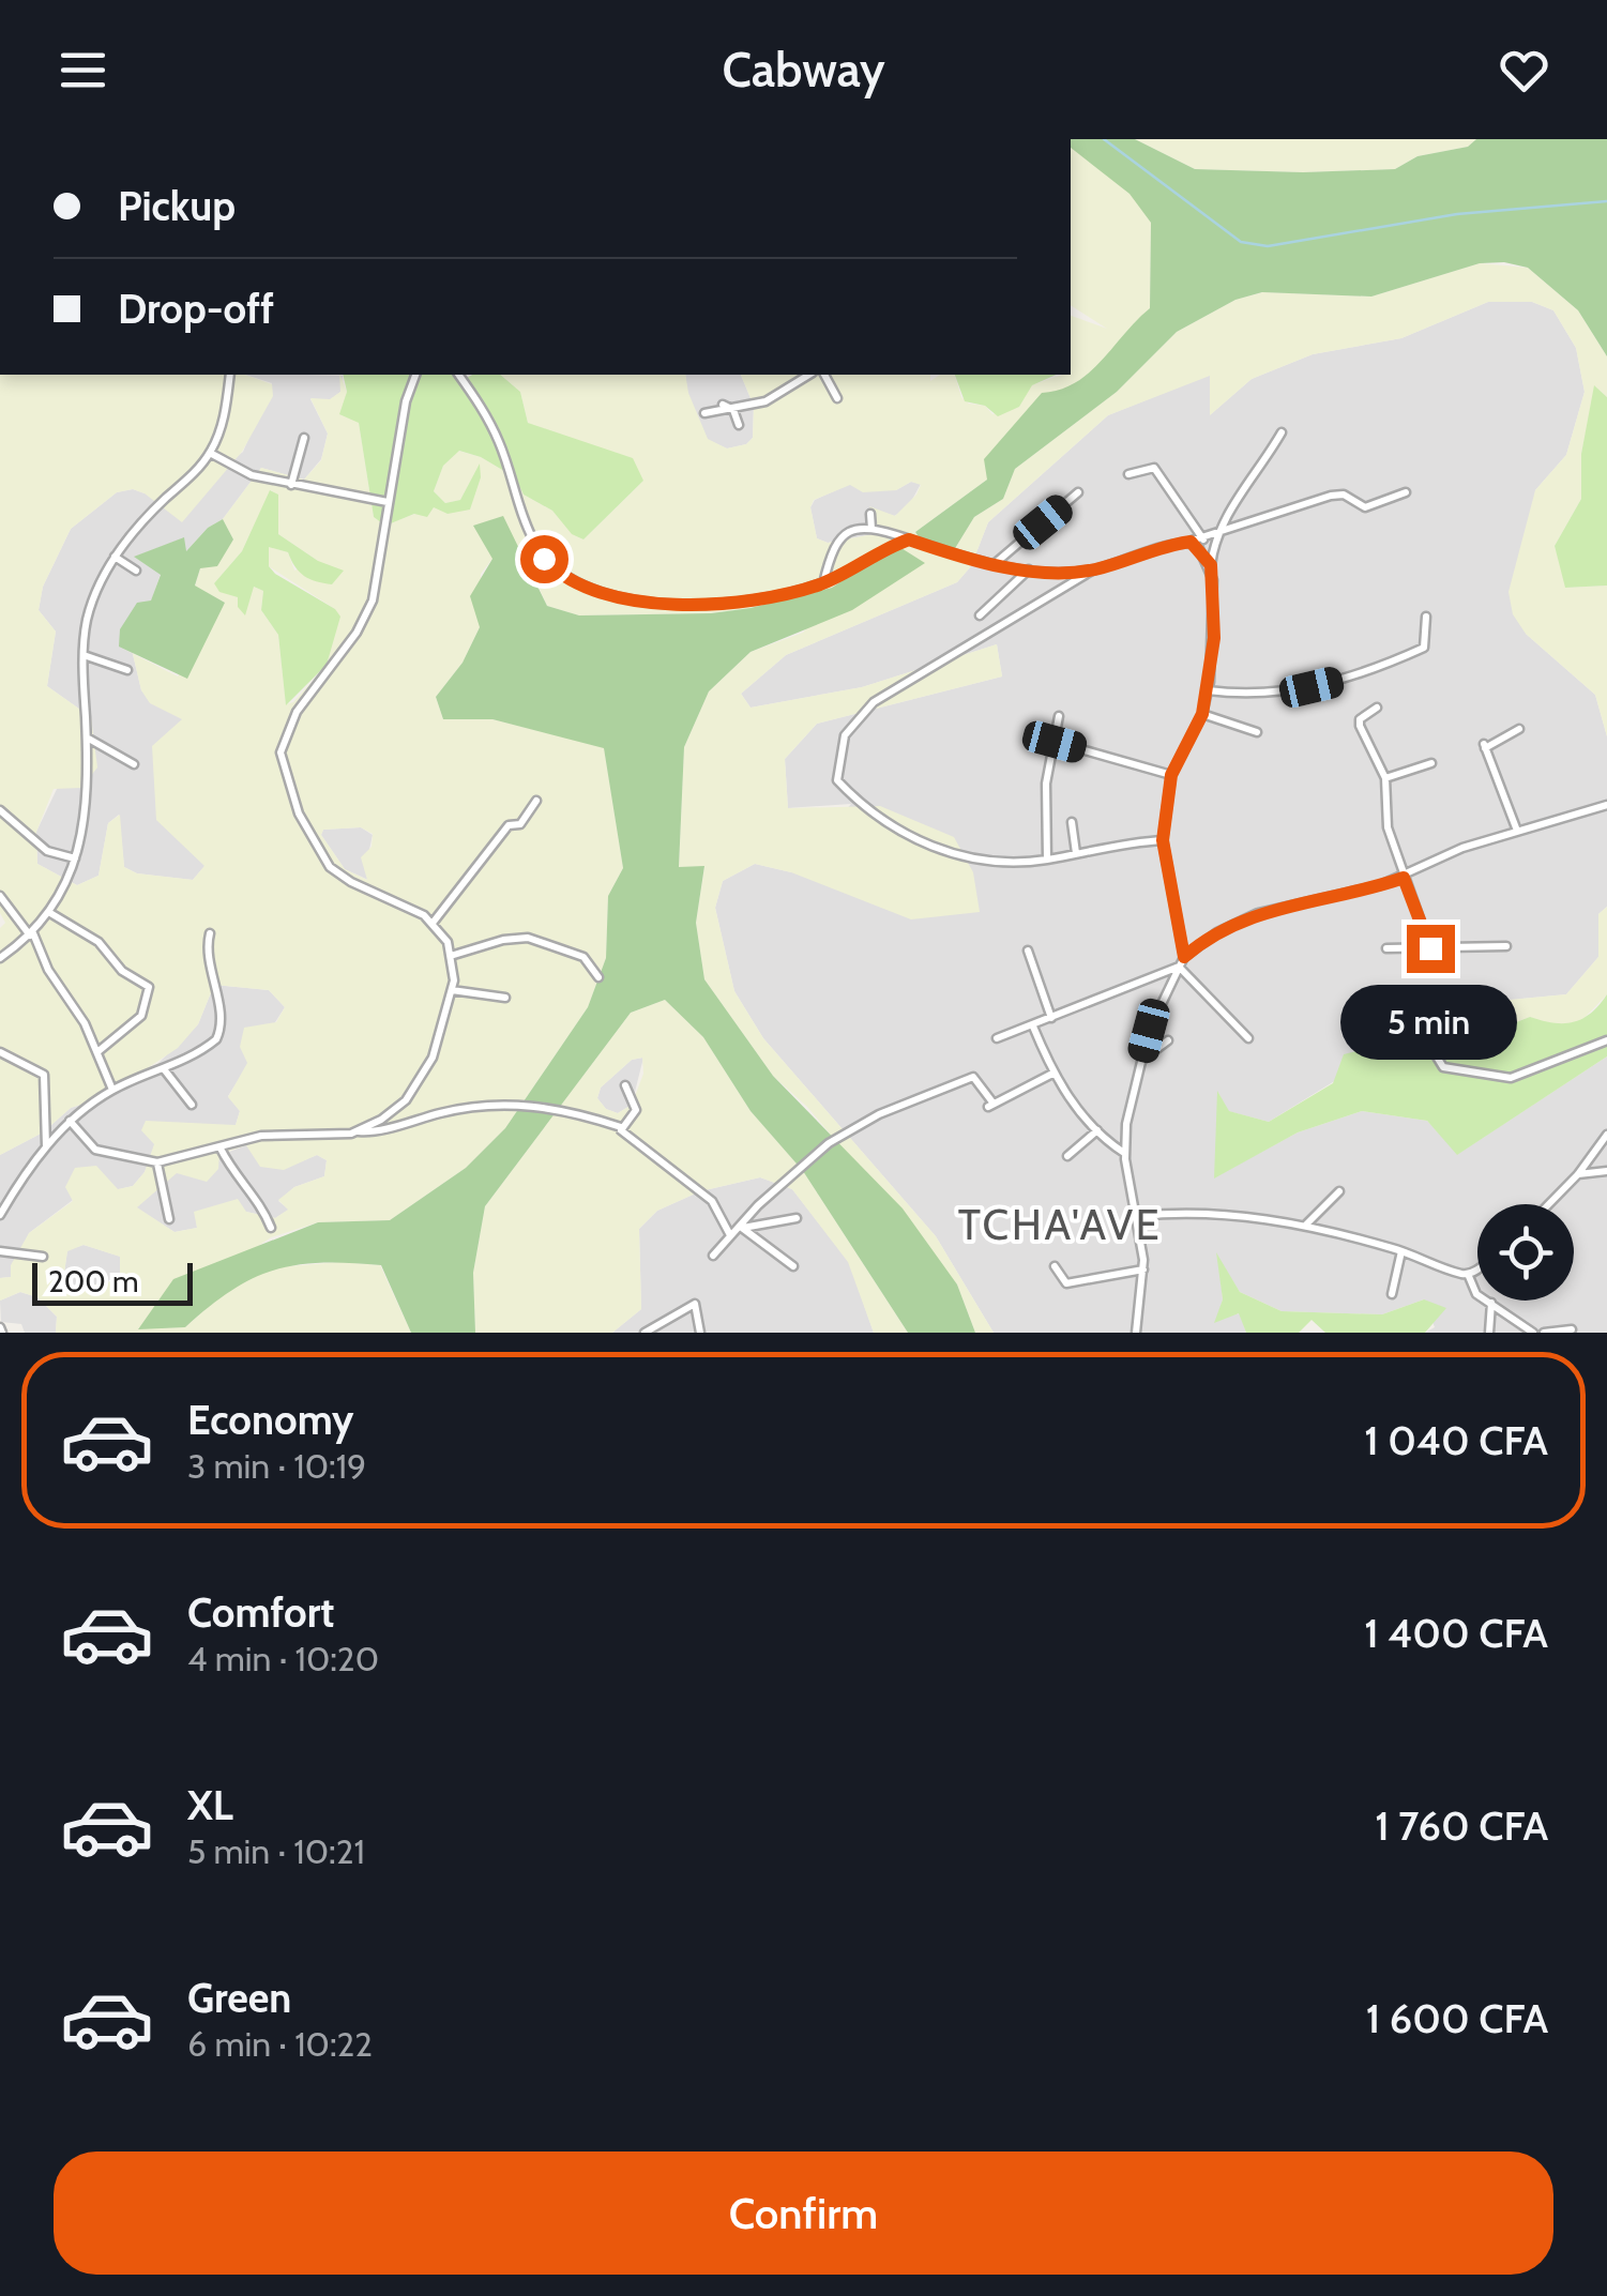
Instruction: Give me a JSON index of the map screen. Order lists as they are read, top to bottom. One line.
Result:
{"districts":["TCHA'AVE"],"scale_bar":"200 m","page":{"header":"Cabway","banner":["Pickup","Drop-off"],"bubble":"5 min","scale":"200 m","list":[{"name":"Economy","note":"3 min · 10:19","value":"1 040 CFA"},{"name":"Comfort","note":"4 min · 10:20","value":"1 400 CFA"},{"name":"XL","note":"5 min · 10:21","value":"1 760 CFA"},{"name":"Green","note":"6 min · 10:22","value":"1 600 CFA"}],"buttons":"Confirm"}}
